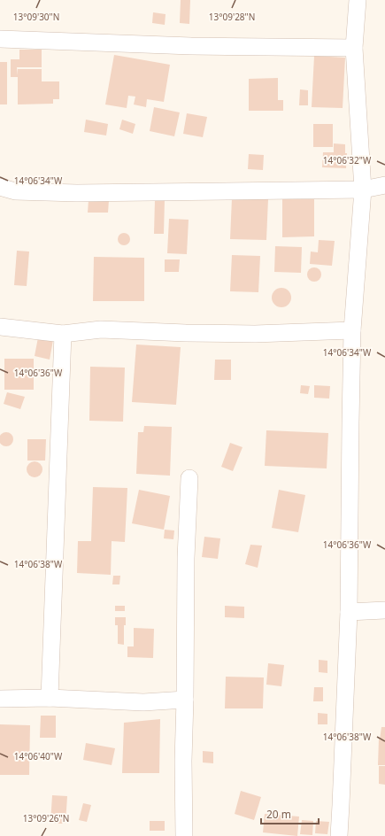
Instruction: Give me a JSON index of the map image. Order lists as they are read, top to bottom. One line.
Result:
{"scale_bar":"20 m","coordinates":["13°09'30\"N","13°09'28\"N","14°06'32\"W","14°06'34\"W","14°06'36\"W","14°06'38\"W","14°06'40\"W","13°09'26\"N"]}
